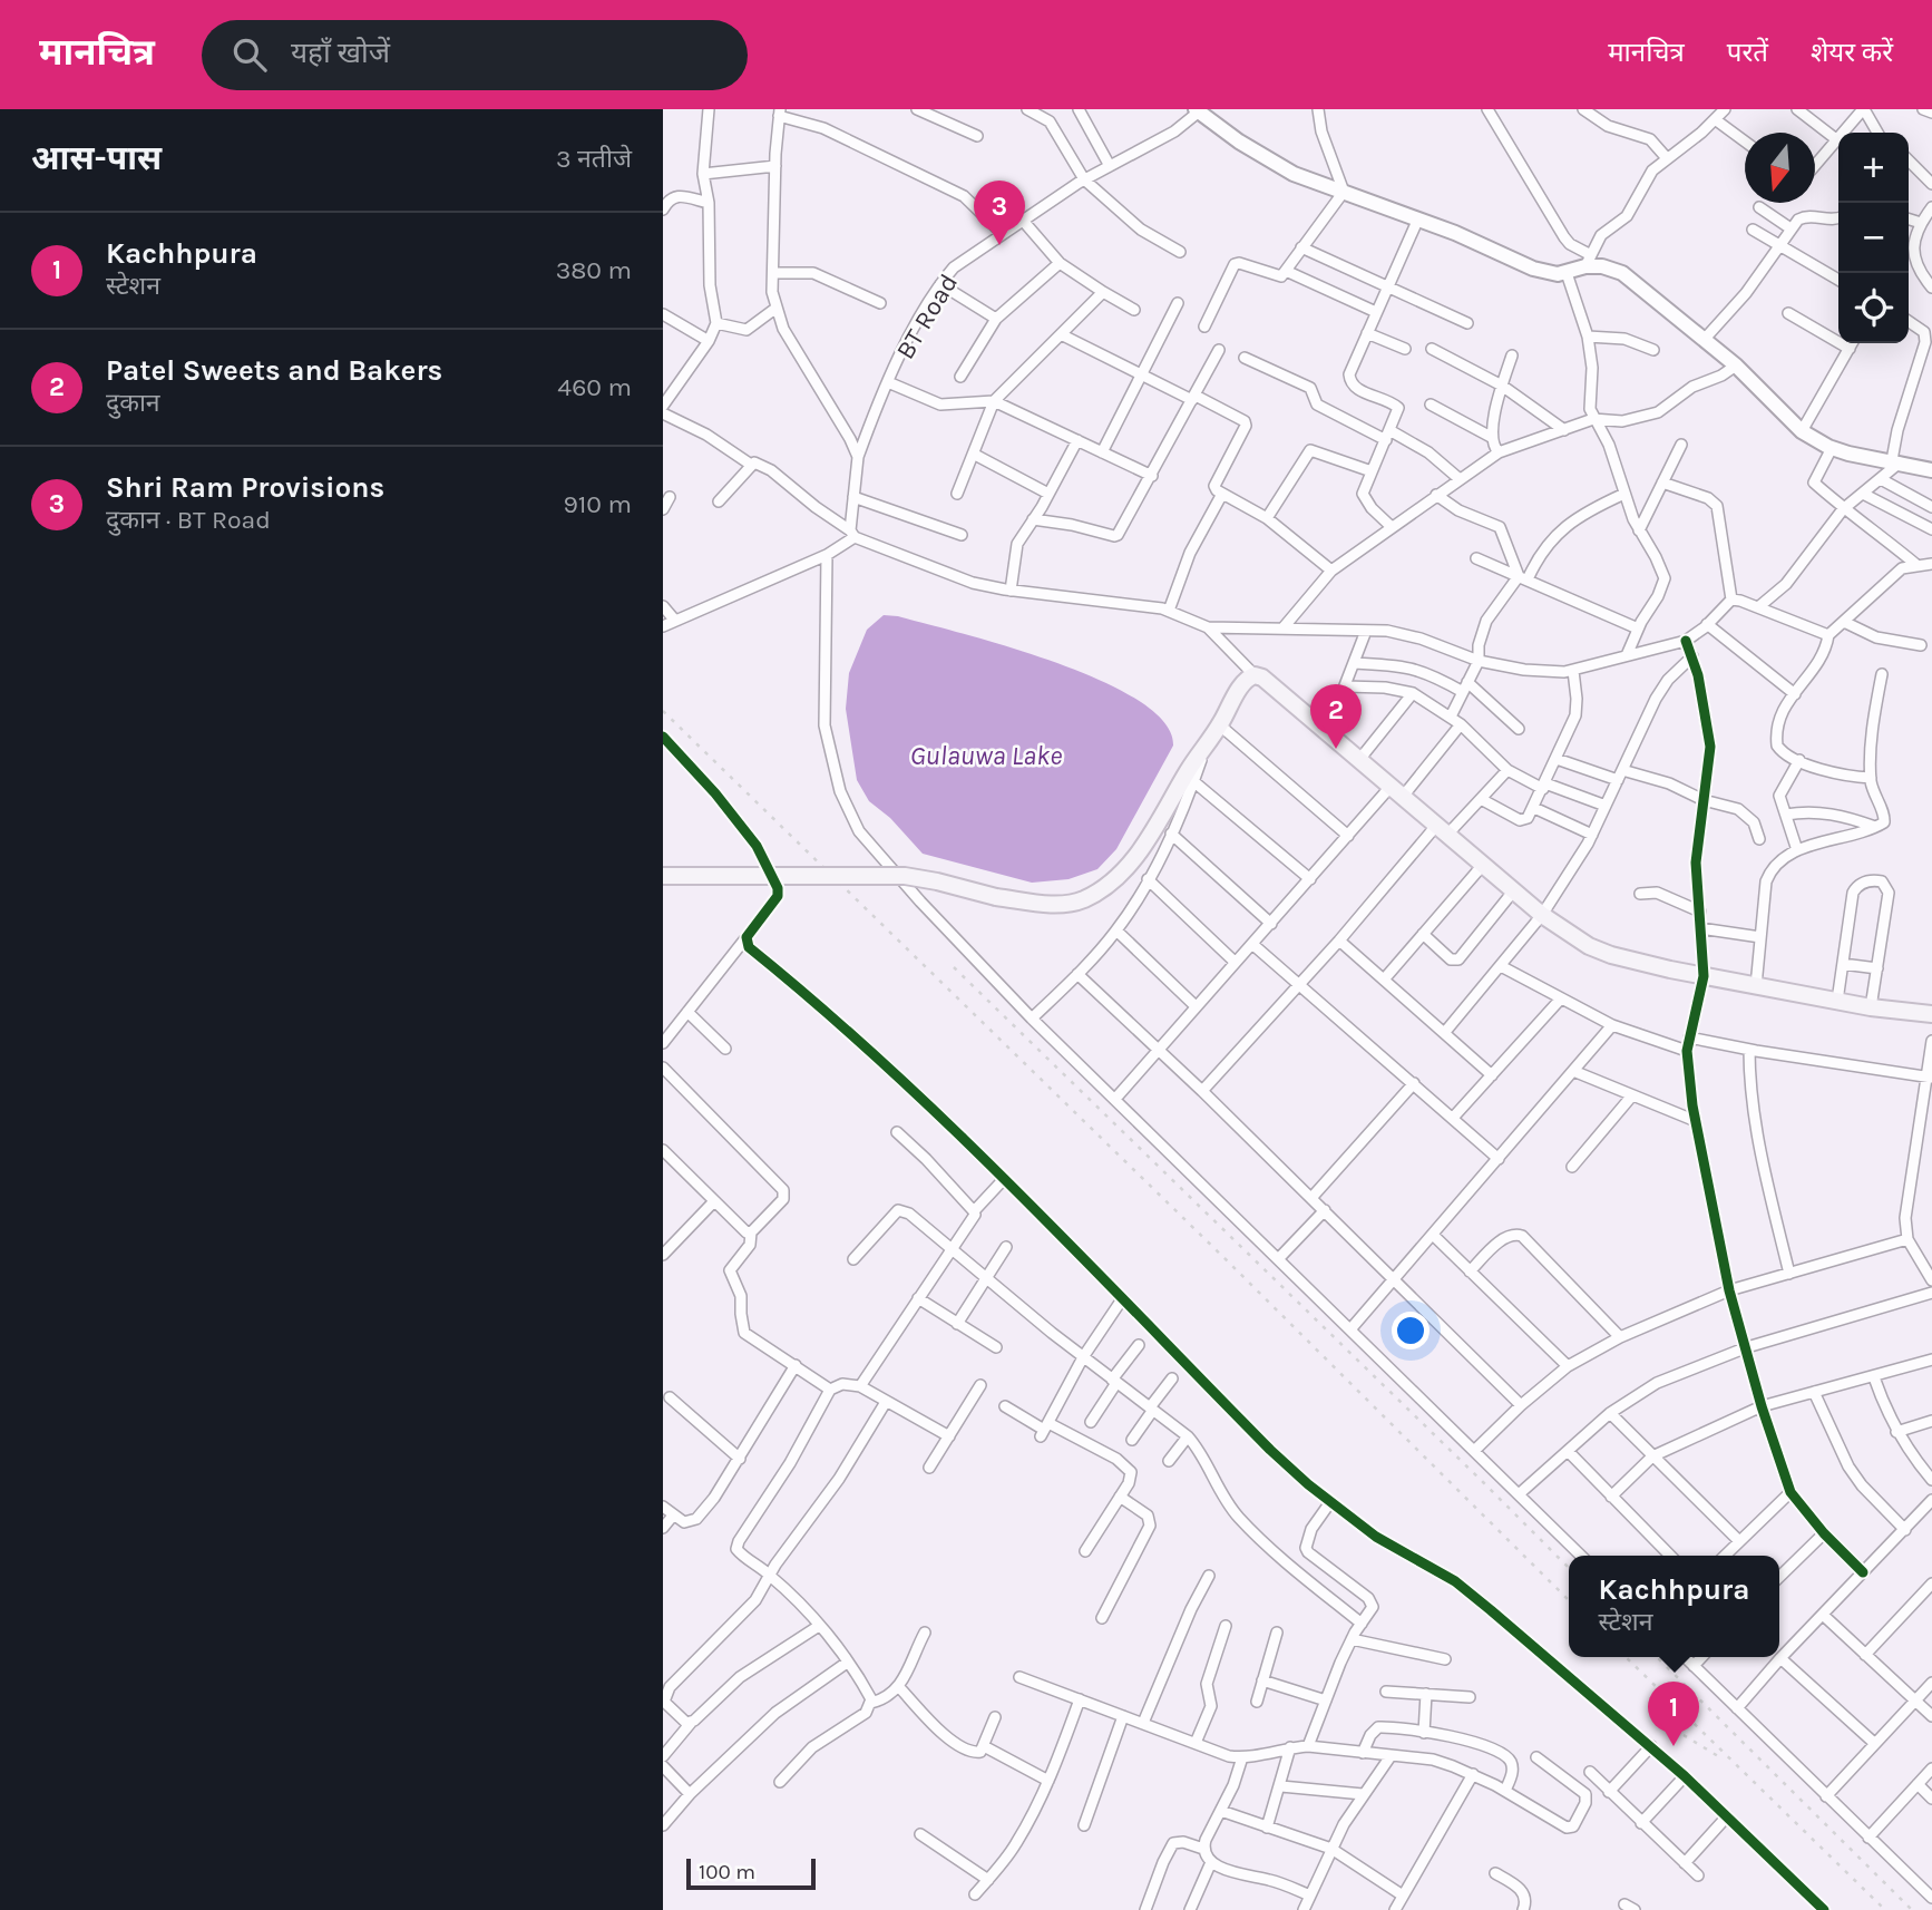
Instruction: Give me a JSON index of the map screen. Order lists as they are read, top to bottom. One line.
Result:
{"streets":{"street":["BT Road"]},"water":["Gulauwa Lake"],"scale_bar":"100 m","north":"bottom","page":{"header":"मानचित्र","search":"यहाँ खोजें","nav":["मानचित्र","परतें","शेयर करें"],"heading":["आस-पास","3 नतीजे"],"map_buttons":["+","−"],"pins":["3","2","1"],"list":[{"mark":"1","name":"Kachhpura","note":"स्टेशन","value":"380 m"},{"mark":"2","name":"Patel Sweets and Bakers","note":"दुकान","value":"460 m"},{"mark":"3","name":"Shri Ram Provisions","note":"दुकान · BT Road","value":"910 m"}],"popup":["Kachhpura","स्टेशन"],"scale":"100 m"}}
